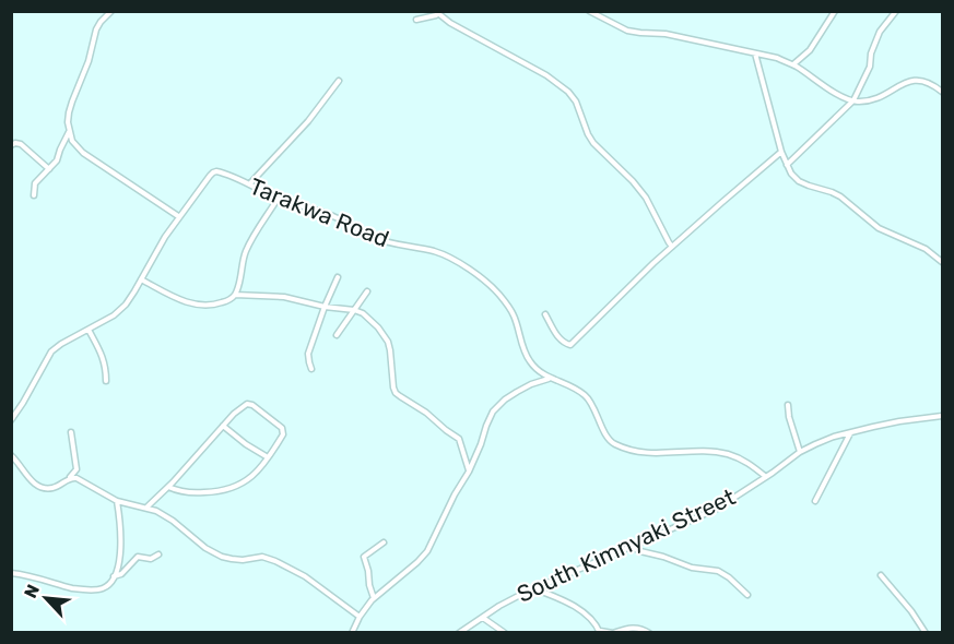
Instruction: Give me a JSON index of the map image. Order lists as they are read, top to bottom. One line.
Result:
{"streets":{"street":["Tarakwa Road","South Kimnyaki Street"]},"crossings":[["Tarakwa Road","South Kimnyaki Street"]],"north":"top left"}
